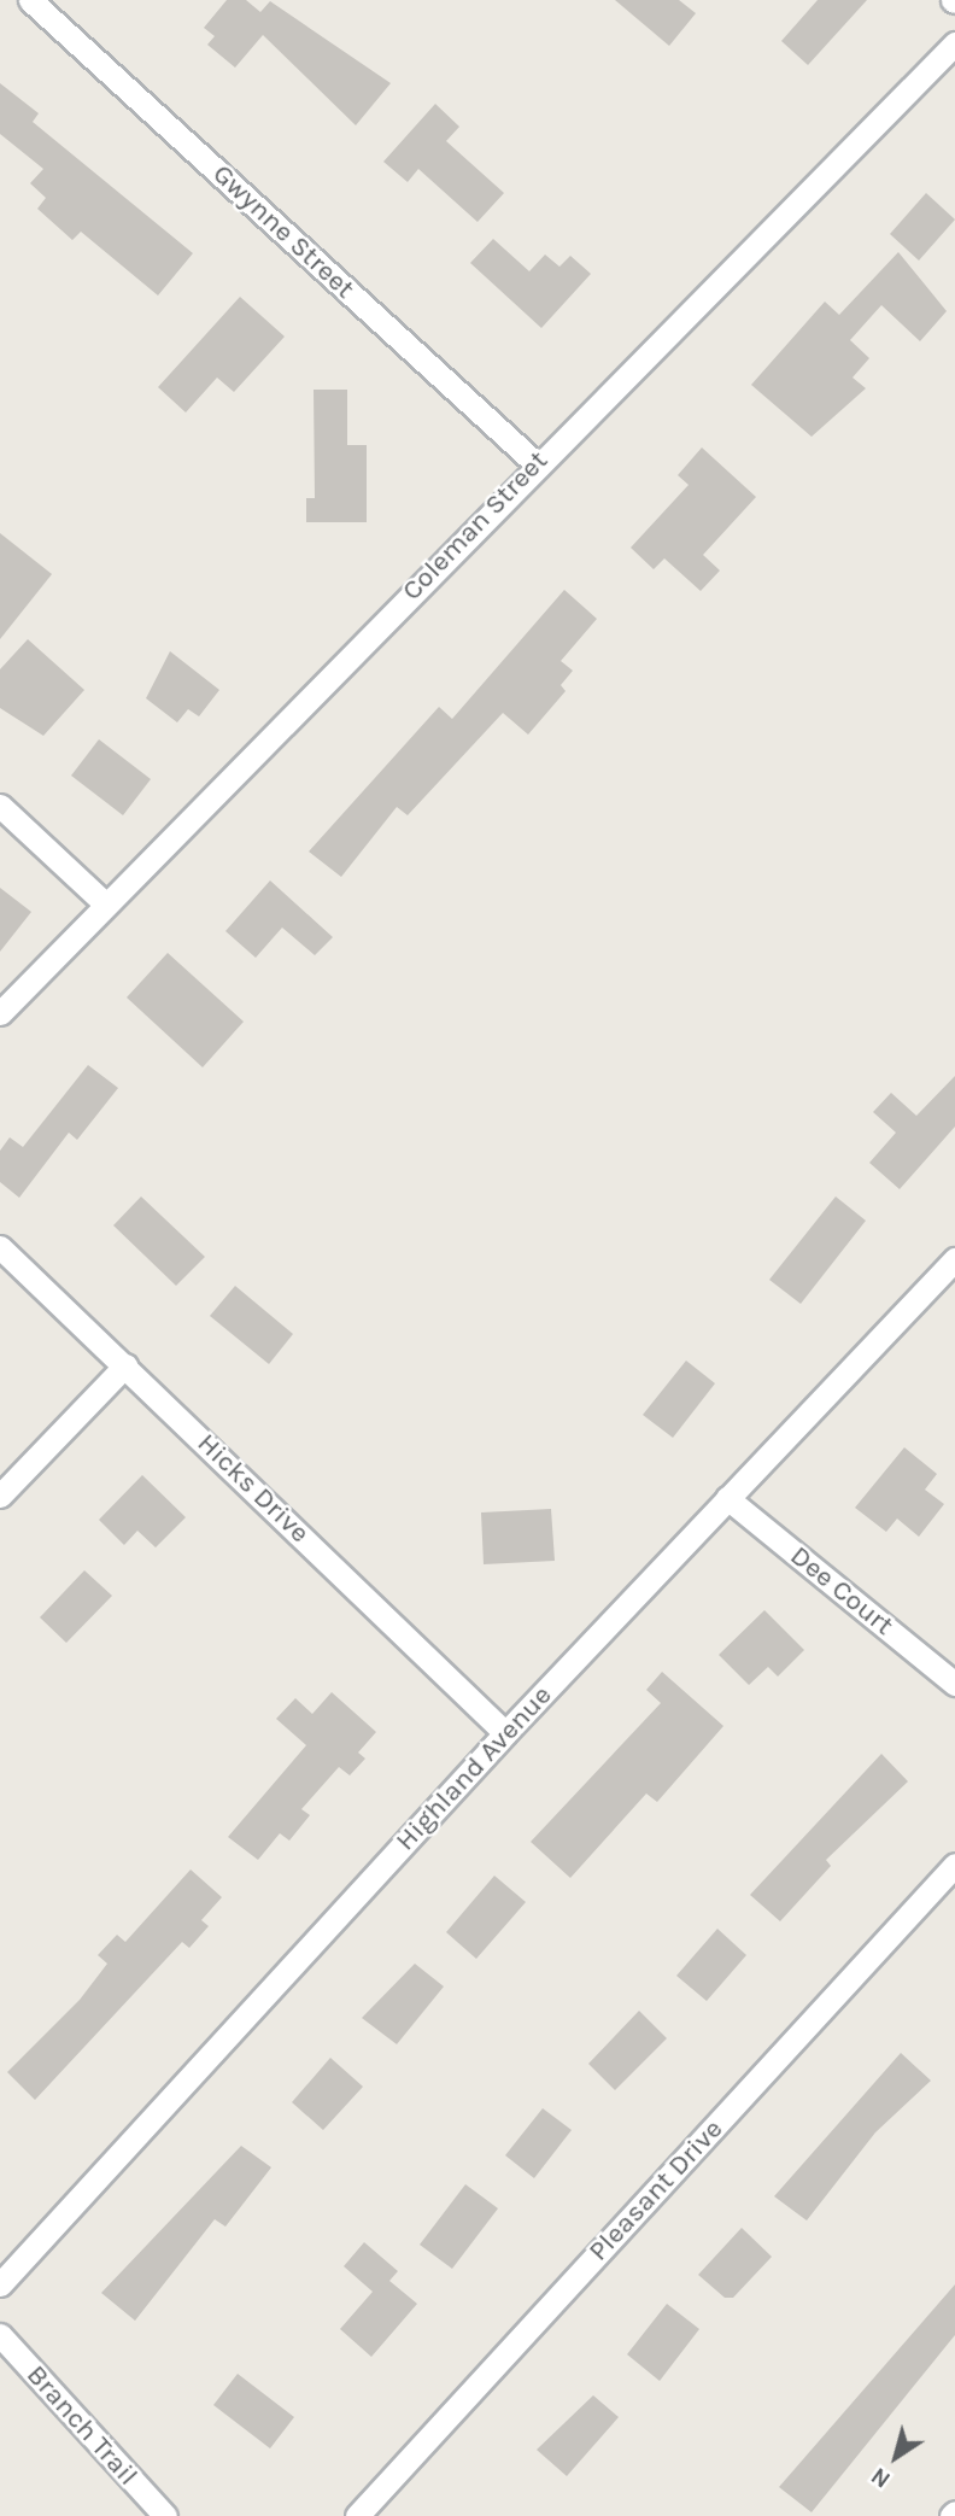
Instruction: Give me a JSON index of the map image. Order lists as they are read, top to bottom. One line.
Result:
{"streets":{"street":["Gwynne Street","Coleman Street","Hicks Drive","Dee Court","Highland Avenue","Pleasant Drive","Branch Trail"]},"crossings":[["Gwynne Street","Coleman Street"],["Hicks Drive","Highland Avenue"],["Dee Court","Highland Avenue"]],"north":"bottom left"}
